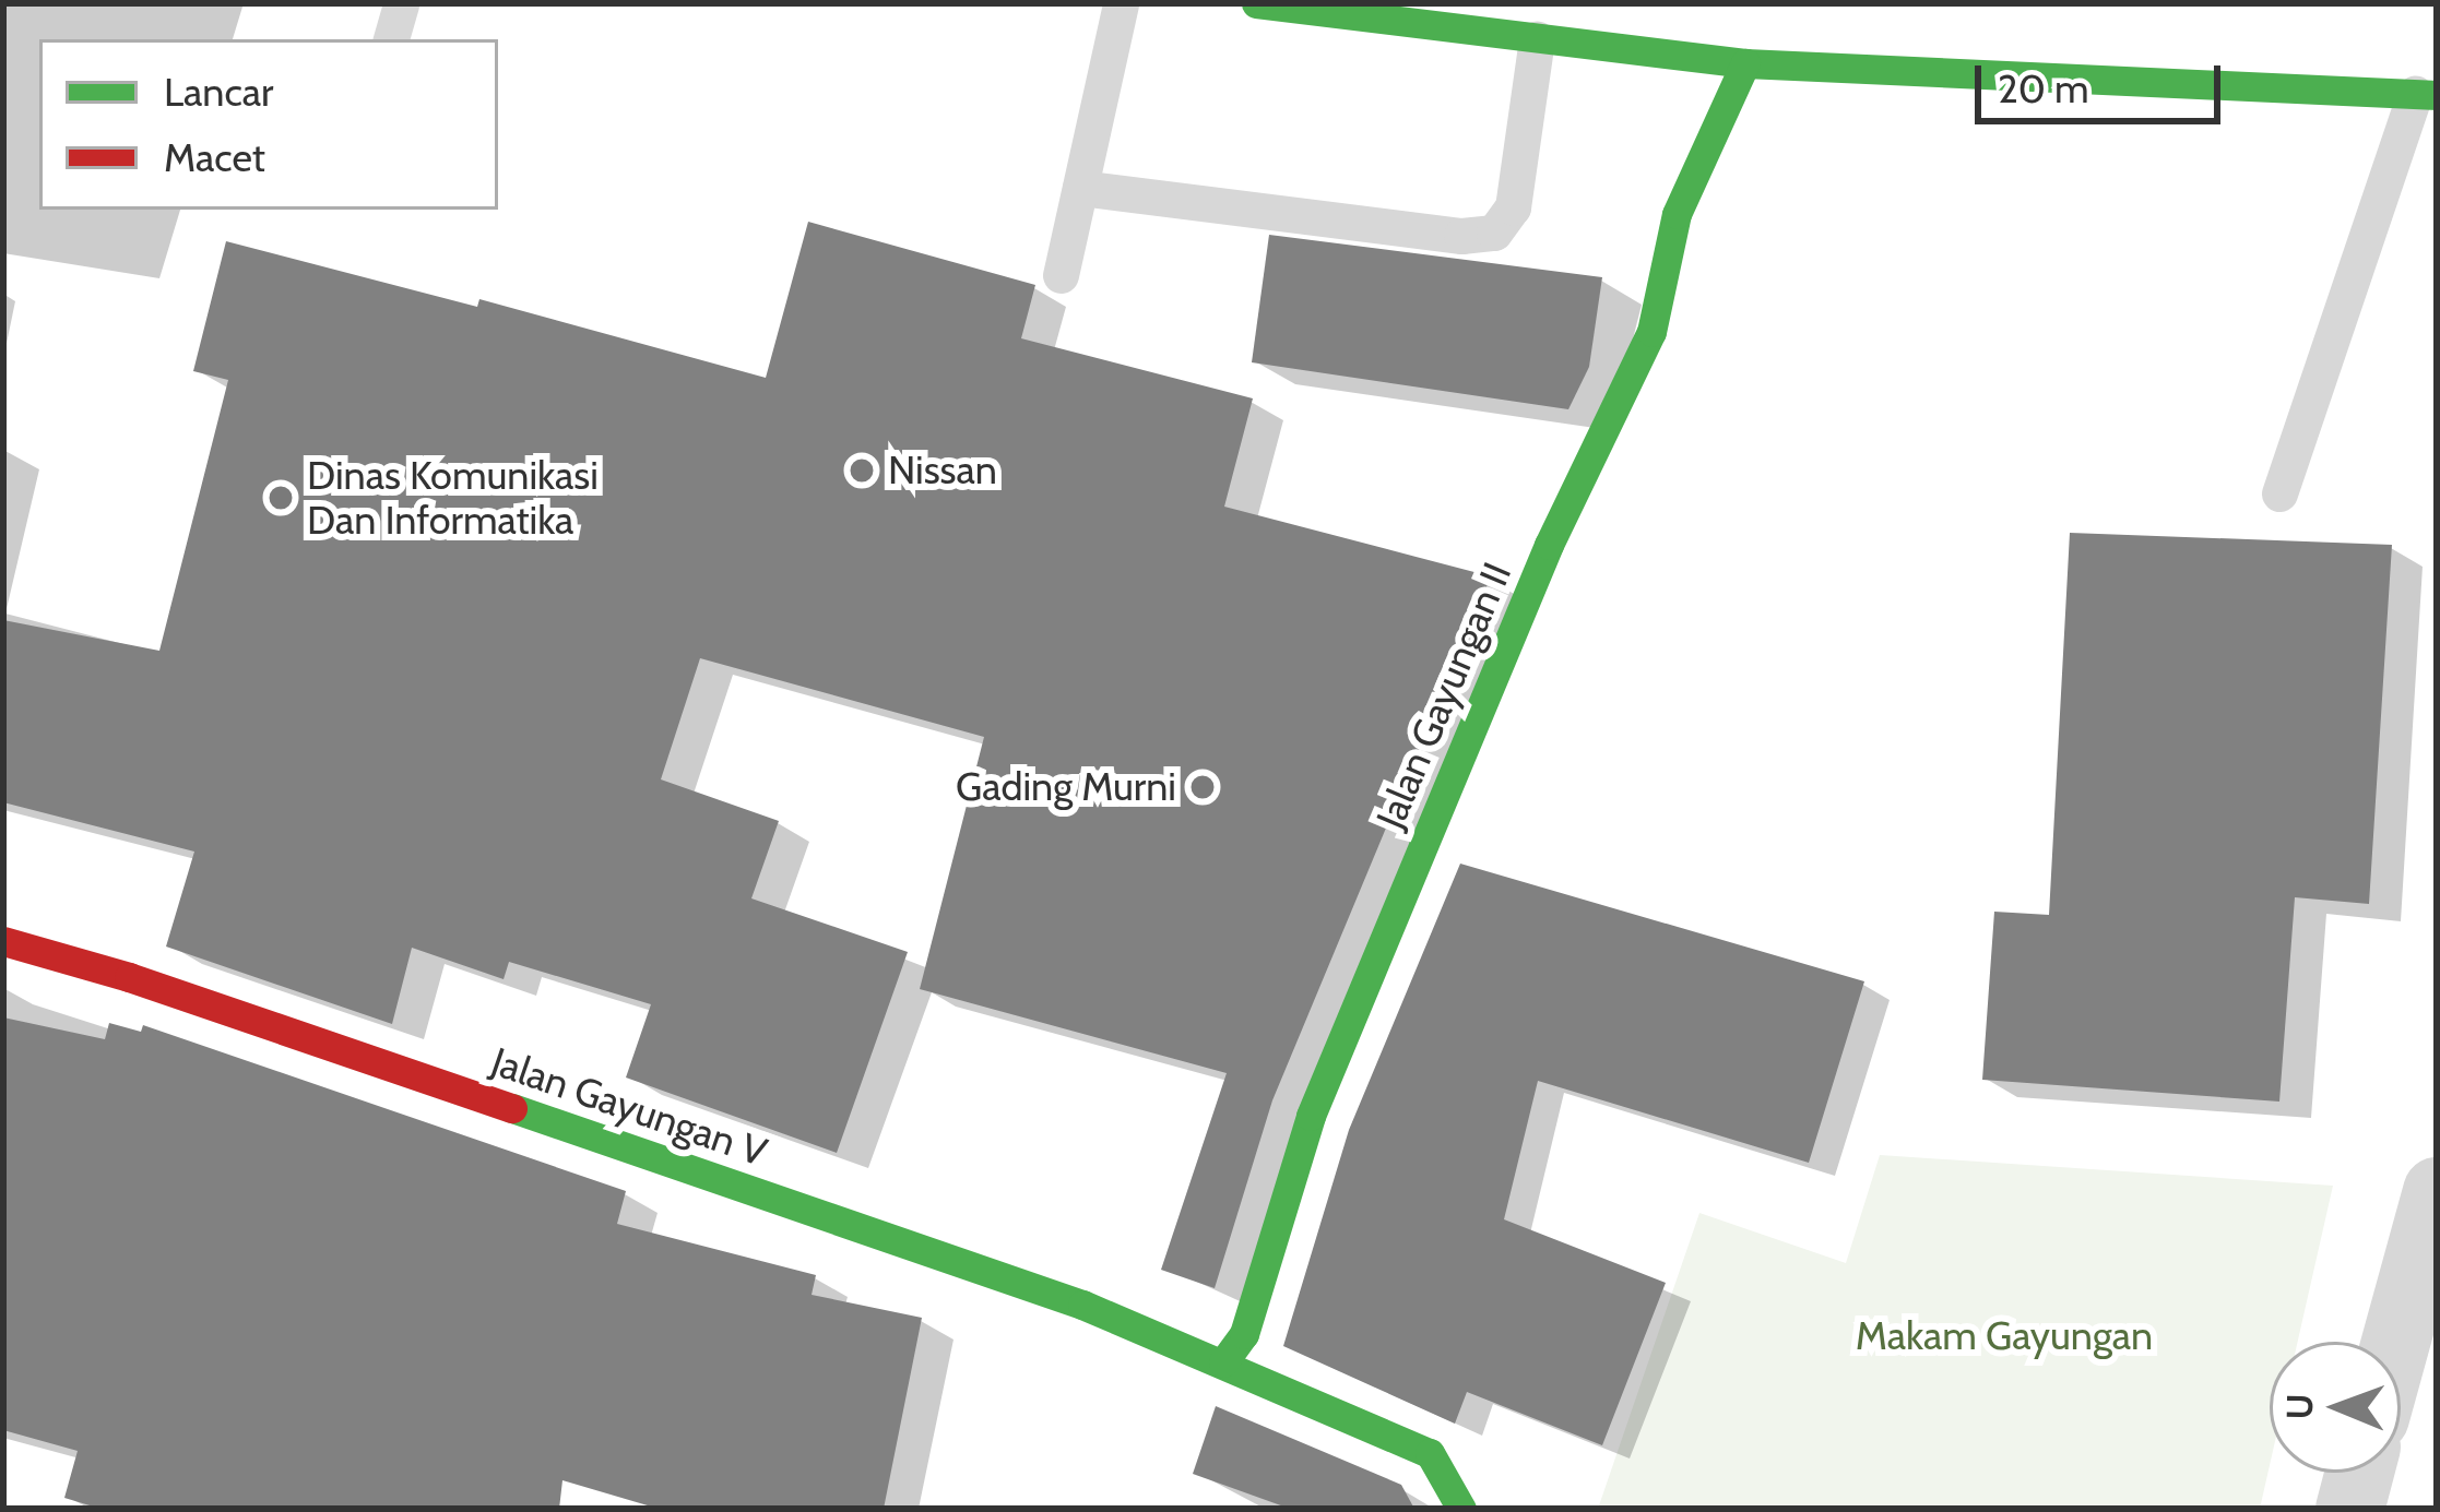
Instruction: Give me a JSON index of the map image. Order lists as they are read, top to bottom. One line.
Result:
{"streets":{"main road":["Jalan Gayungan II","Jalan Gayungan V"]},"crossings":[["Jalan Gayungan II","Jalan Gayungan V"]],"parks":["Makam Gayungan"],"places":["Nissan","Dinas Komunikasi Dan Informatika","Gading Murni"],"legend":["Lancar","Macet"],"scale_bar":"20 m","north":"left"}
